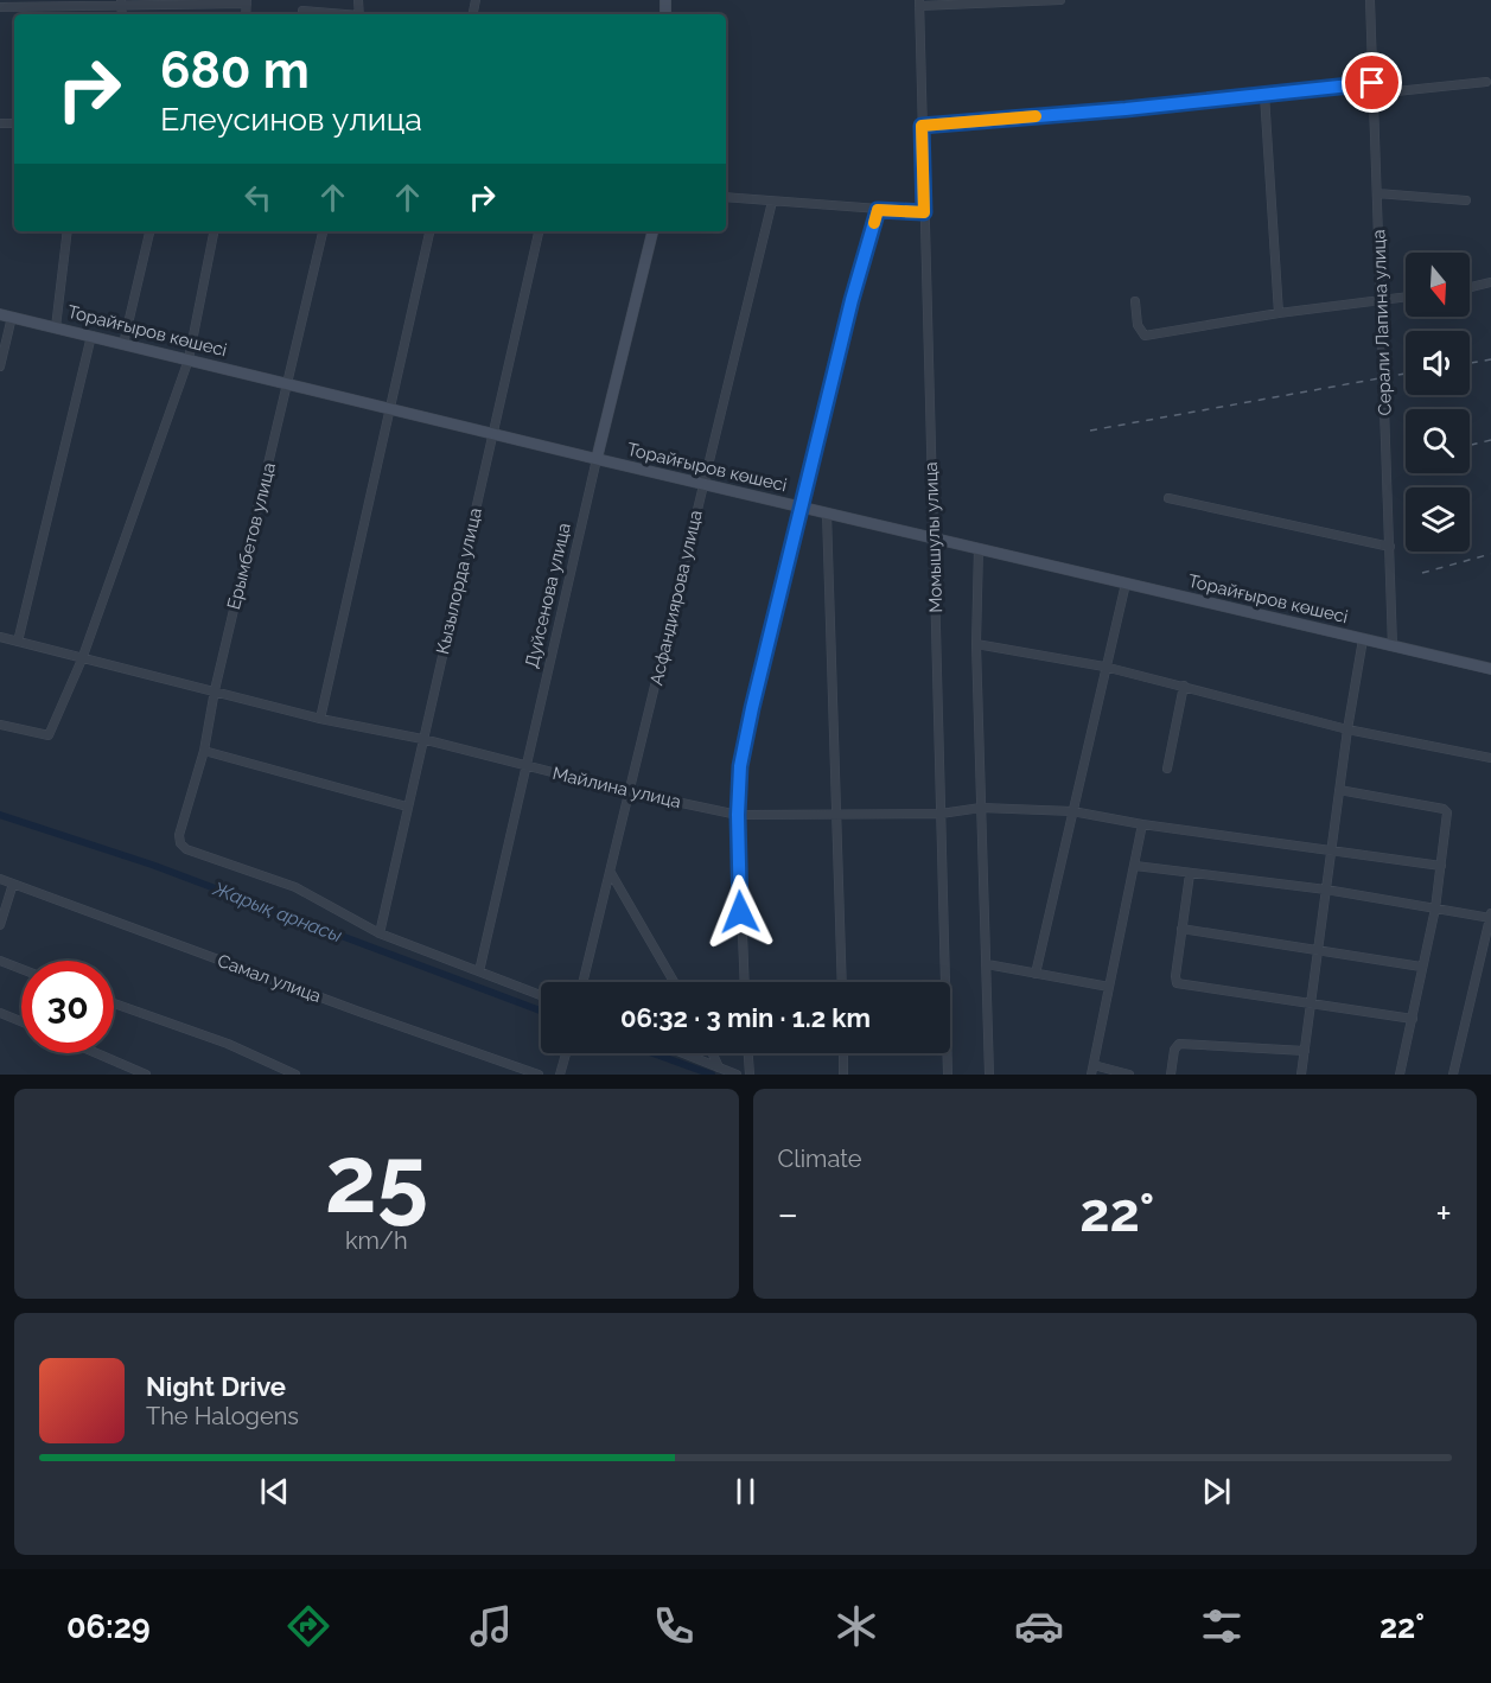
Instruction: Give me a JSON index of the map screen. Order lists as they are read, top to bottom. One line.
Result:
{"streets":{"street":["Серали Лапина улица","Торайғыров көшесі","Ерымбетов улица","Момышулы улица","Кызылорда улица","Дуйсенова улица","Асфандиярова улица","Майлина улица","Самал улица"]},"crossings":[["Серали Лапина улица","Торайғыров көшесі"],["Торайғыров көшесі","Ерымбетов улица"],["Торайғыров көшесі","Момышулы улица"],["Торайғыров көшесі","Кызылорда улица"],["Торайғыров көшесі","Дуйсенова улица"],["Торайғыров көшесі","Асфандиярова улица"],["Ерымбетов улица","Кызылорда улица"],["Ерымбетов улица","Майлина улица"],["Момышулы улица","Майлина улица"],["Кызылорда улица","Майлина улица"],["Дуйсенова улица","Майлина улица"],["Асфандиярова улица","Майлина улица"]],"water":["Жарық арнасы"],"north":"bottom","page":{"turn":["680 m","Елеусинов улица"],"limit":"30","trip":"06:32 · 3 min · 1.2 km","tile":[["25","km/h"],"Climate"],"heat":["−","22°","+"],"song":["Night Drive","The Halogens"],"tabs":["06:29","22°"]}}
